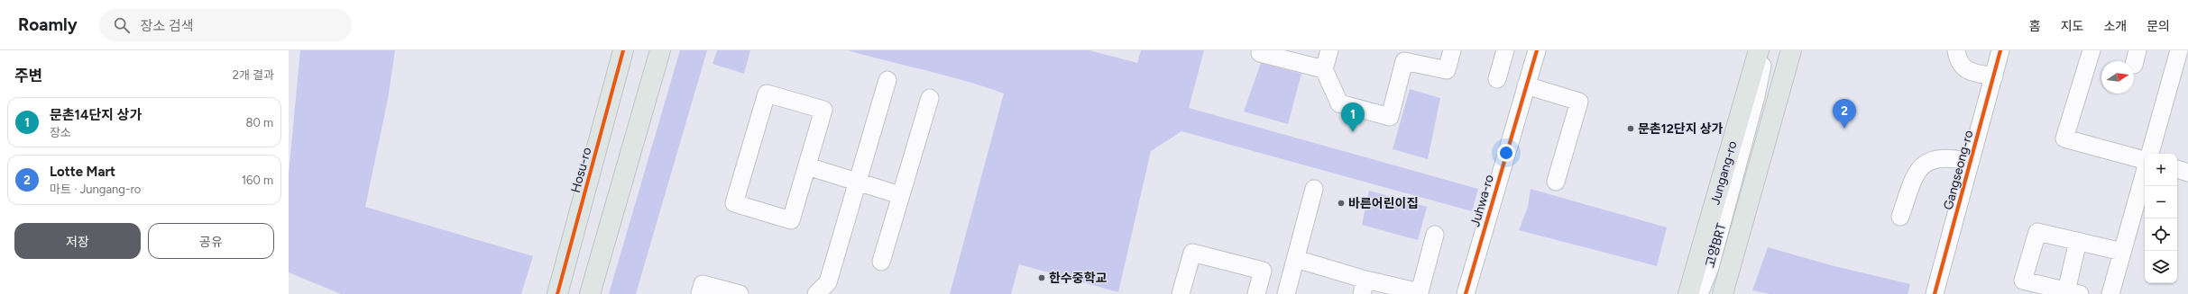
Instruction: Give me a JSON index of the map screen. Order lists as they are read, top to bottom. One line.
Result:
{"streets":{"main road":["Hosu-ro","Jungang-ro"],"street":["Gangseong-ro","Juhwa-ro","고양BRT"]},"places":["문촌12단지 상가","바른어린이집","한수중학교"],"north":"right","page":{"header":"Roamly","search":"장소 검색","nav":["홈","지도","소개","문의"],"heading":["주변","2개 결과"],"list":[{"mark":"1","name":"문촌14단지 상가","note":"장소","value":"80 m"},{"mark":"2","name":"Lotte Mart","note":"마트 · Jungang-ro","value":"160 m"}],"pins":["2","1"],"map_buttons":["+","−"],"buttons":["저장","공유"]}}
